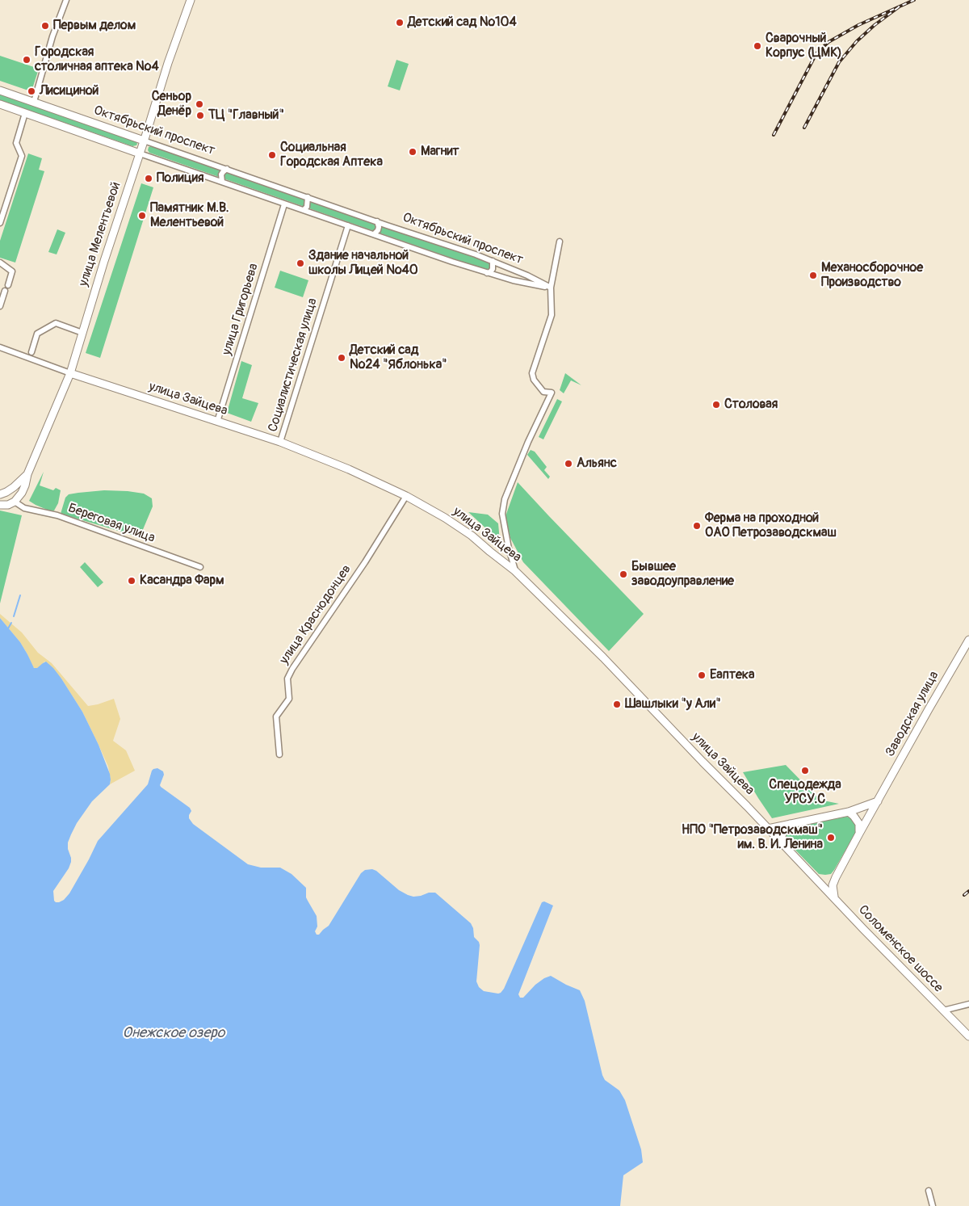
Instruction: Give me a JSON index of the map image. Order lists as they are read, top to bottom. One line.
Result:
{"streets":{"main road":["Октябрьский проспект","улица Мелентьевой","улица Зайцева","Заводская улица","Соломенское шоссе"],"street":["улица Григорьева","Социалистическая улица","Береговая улица","улица Краснодонцев"]},"crossings":[["Октябрьский проспект","улица Мелентьевой"],["Октябрьский проспект","улица Григорьева"],["Октябрьский проспект","Социалистическая улица"],["улица Мелентьевой","улица Зайцева"],["улица Мелентьевой","Береговая улица"],["улица Григорьева","улица Зайцева"],["Социалистическая улица","улица Зайцева"],["улица Зайцева","улица Краснодонцев"],["улица Зайцева","Соломенское шоссе"]],"water":["Онежское озеро"],"places":["Детский сад №104","Первым делом","Сварочный Корпус (ЦМК)","Городская столичная аптека №4","Лисициной","Сеньор Денёр","ТЦ \"Главный\"","Магнит","Социальная Городская Аптека","Полиция","Памятник М.В. Мелентьевой","Здание начальной школы Лицей №40","Механосборочное Производство","Детский сад №24 \"Яблонька\"","Столовая","Альянс","Ферма на проходной ОАО Петрозаводскмаш","Бывшее заводоуправление","Касандра Фарм","Еаптека","Шашлыки \"у Али\"","Спецодежда УРСУ.С","НПО \"Петрозаводскмаш\" им. В. И. Ленина"]}
